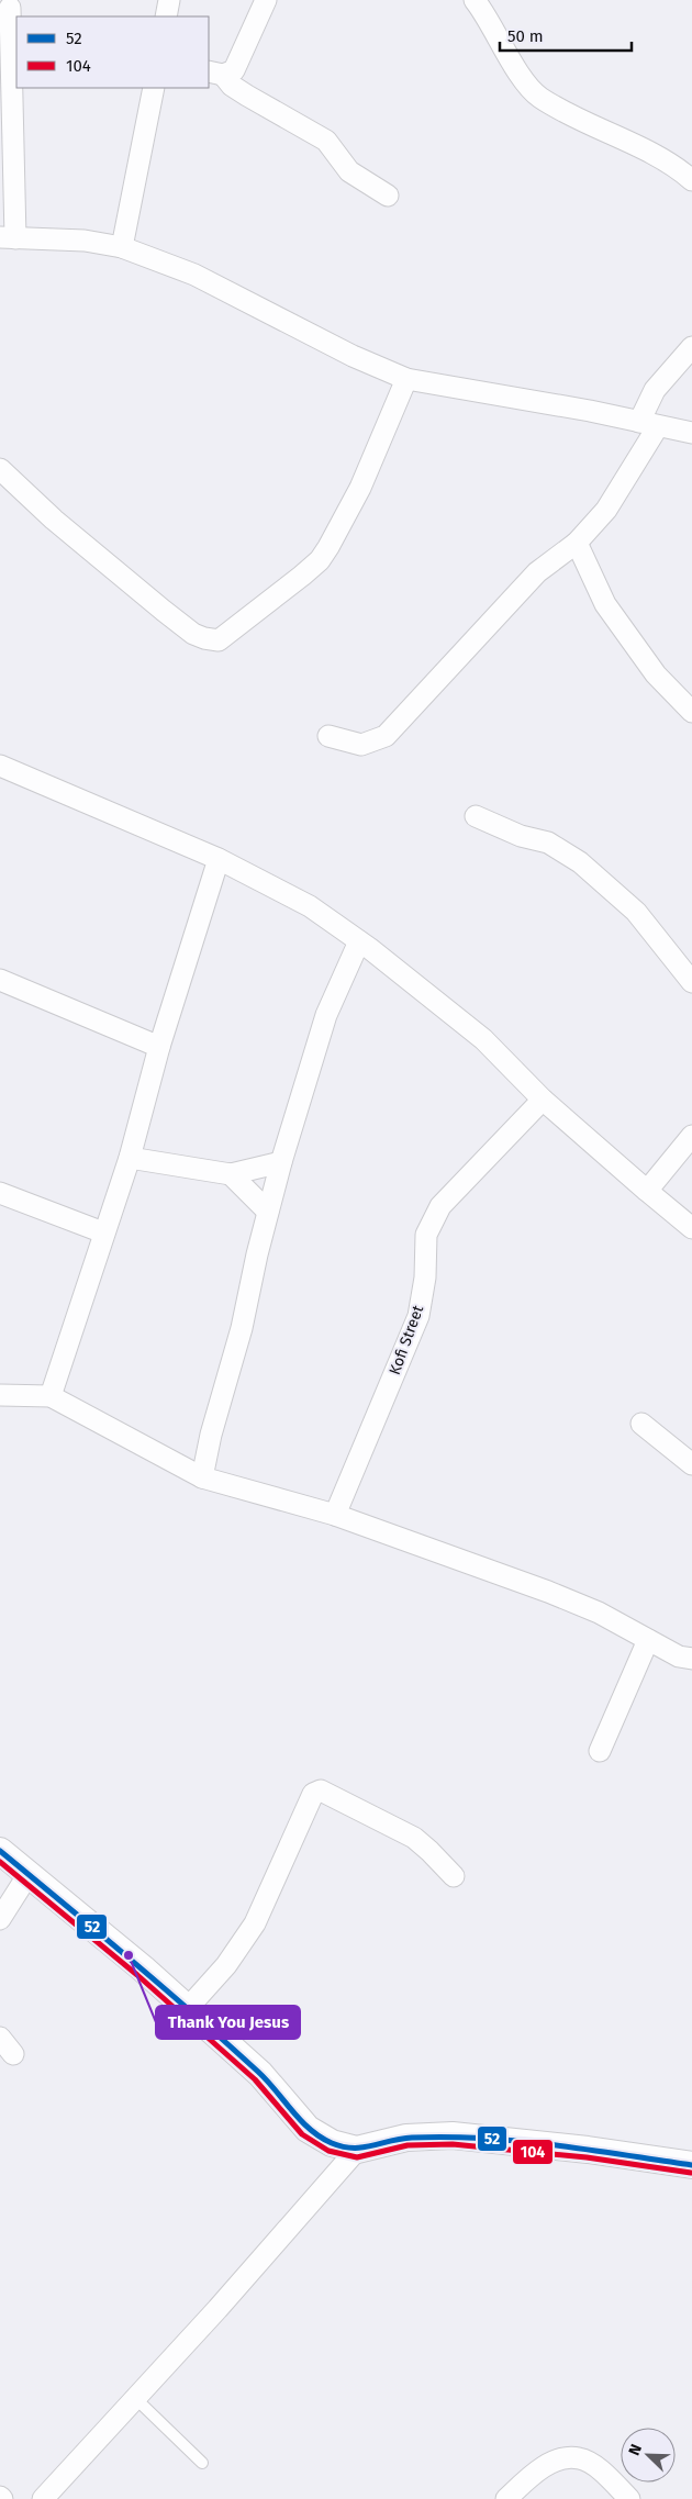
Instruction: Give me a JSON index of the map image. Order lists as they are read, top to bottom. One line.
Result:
{"streets":{"street":["Kofi Street"]},"places":["Thank You Jesus"],"lines":["transit line 52","transit line 104"],"legend":["52","104"],"scale_bar":"50 m","north":"top left"}
